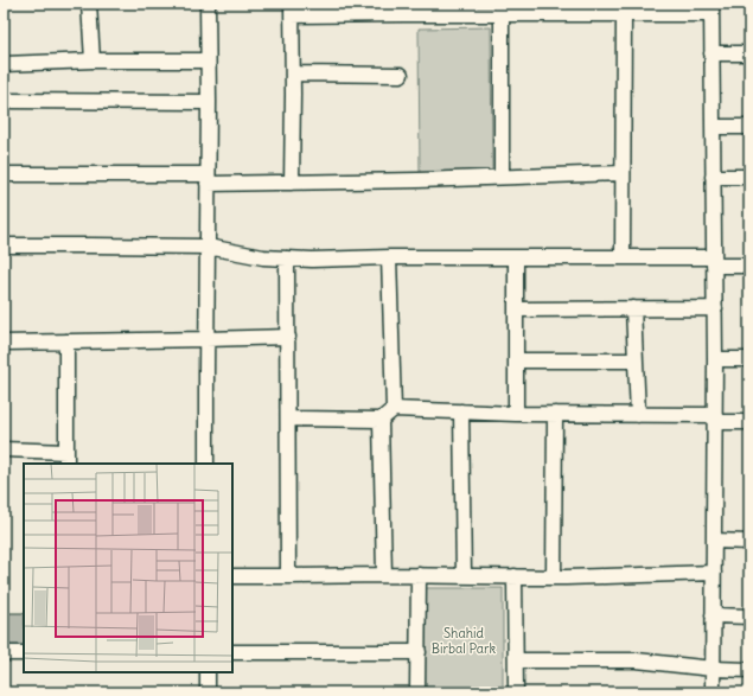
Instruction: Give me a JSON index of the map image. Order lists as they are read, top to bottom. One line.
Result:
{"parks":["Shahid Birbal Park"]}
